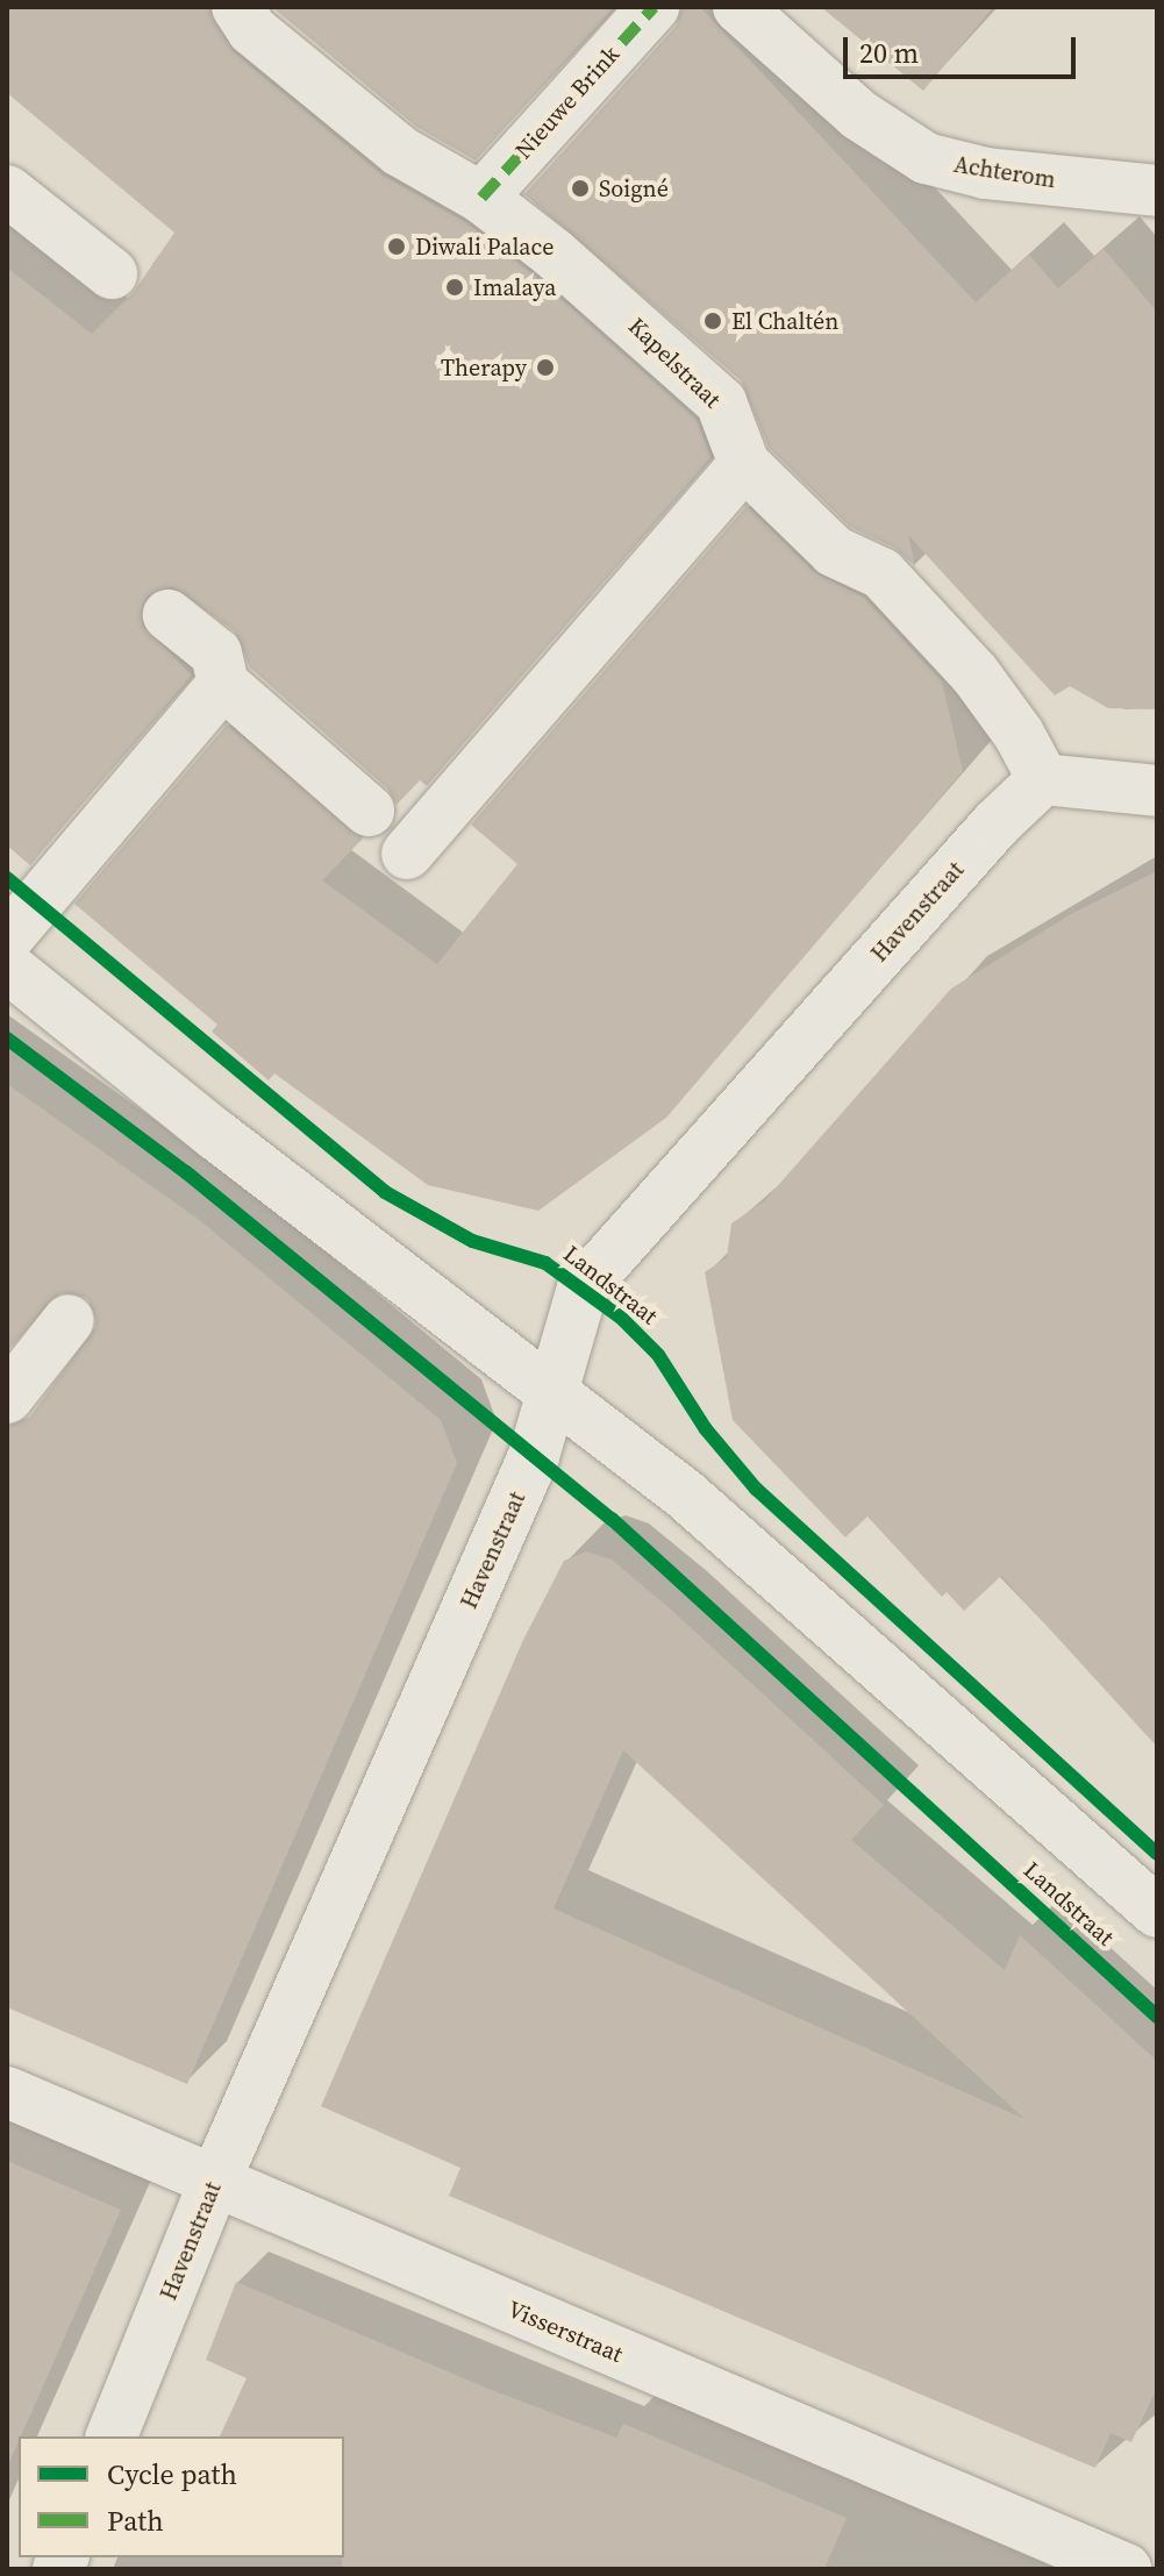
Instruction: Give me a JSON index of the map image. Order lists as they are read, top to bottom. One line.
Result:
{"streets":{"street":["Nieuwe Brink","Achterom","Kapelstraat","Havenstraat","Visserstraat"],"cycle path":["Landstraat"]},"crossings":[["Nieuwe Brink","Kapelstraat"],["Kapelstraat","Havenstraat"],["Havenstraat","Visserstraat"]],"places":["Soigné","Diwali Palace","Imalaya","El Chaltén","Therapy"],"legend":["Cycle path","Path"],"scale_bar":"20 m"}
